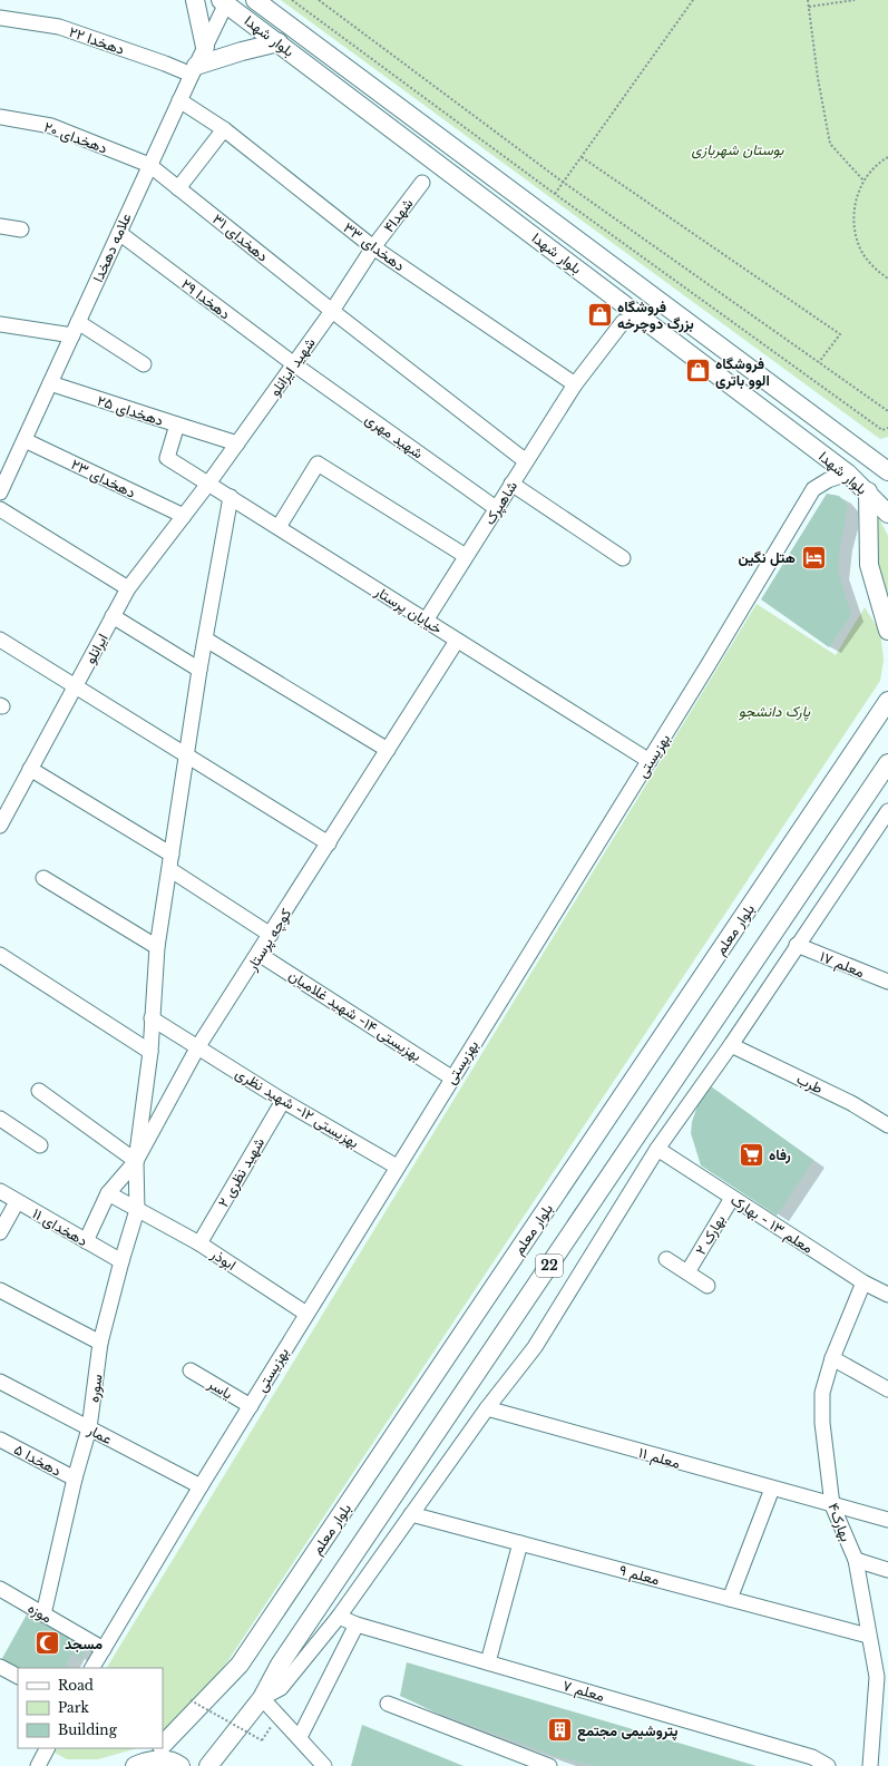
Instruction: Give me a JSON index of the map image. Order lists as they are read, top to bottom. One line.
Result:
{"streets":{"main road":["بلوار شهدا","بلوار معلم","22"],"street":["دهخدا ۲۲","دهخدای ۲۰","شهدا۴","دهخدای ۳۱","دهخدای ۳۳","علامه دهخدا","دهخدا ۲۹","شهید ایزانلو","دهخدای ۲۵","شهید مهری","دهخدای ۲۳","شاهپرک","خیابان پرستار","ایرانلو","بهزیستی","کوچه پرستار","معلم ۱۷","بهزیستی ۱۴- شهید غلامیان","طرب","بهزیستی ۱۲- شهید نظری","شهید نظری ۲","معلم ۱۳ - بهارک","دهخدای ۱۱","بهارک ۲","ابوذر","سوره","یاسر","عمار","معلم ۱۱","دهخدا ۵","بهارک۴","معلم ۹","موزه","معلم ۷"]},"crossings":[["بلوار شهدا","علامه دهخدا"],["بلوار شهدا","بهزیستی"],["دهخدا ۲۲","علامه دهخدا"],["دهخدای ۲۰","دهخدای ۳۱"],["دهخدای ۲۰","علامه دهخدا"],["شهدا۴","دهخدای ۳۳"],["شهدا۴","شهید ایزانلو"],["دهخدای ۳۱","علامه دهخدا"],["دهخدای ۳۱","شهید ایزانلو"],["دهخدای ۳۱","شاهپرک"],["دهخدای ۳۳","علامه دهخدا"],["دهخدای ۳۳","شهید ایزانلو"],["دهخدای ۳۳","شاهپرک"],["علامه دهخدا","دهخدا ۲۹"],["علامه دهخدا","دهخدای ۲۵"],["علامه دهخدا","دهخدای ۲۳"],["دهخدا ۲۹","شهید ایزانلو"],["دهخدا ۲۹","شهید مهری"],["شهید ایزانلو","شهید مهری"],["شهید ایزانلو","خیابان پرستار"],["شهید ایزانلو","ایرانلو"],["دهخدای ۲۵","خیابان پرستار"],["شهید مهری","شاهپرک"],["دهخدای ۲۳","ایرانلو"],["شاهپرک","خیابان پرستار"],["خیابان پرستار","ایرانلو"],["خیابان پرستار","بهزیستی"],["خیابان پرستار","کوچه پرستار"],["خیابان پرستار","سوره"],["بهزیستی","بهزیستی ۱۴- شهید غلامیان"],["بهزیستی","بهزیستی ۱۲- شهید نظری"],["بهزیستی","ابوذر"],["بهزیستی","یاسر"],["بهزیستی","عمار"],["بهزیستی","موزه"],["کوچه پرستار","بهزیستی ۱۴- شهید غلامیان"],["کوچه پرستار","بهزیستی ۱۲- شهید نظری"],["کوچه پرستار","دهخدای ۱۱"],["کوچه پرستار","ابوذر"],["کوچه پرستار","سوره"],["بهزیستی ۱۲- شهید نظری","شهید نظری ۲"],["بهزیستی ۱۲- شهید نظری","سوره"],["شهید نظری ۲","ابوذر"],["معلم ۱۳ - بهارک","بهارک ۲"],["معلم ۱۳ - بهارک","بهارک۴"],["دهخدای ۱۱","سوره"],["ابوذر","سوره"],["سوره","عمار"],["سوره","دهخدا ۵"],["سوره","موزه"],["معلم ۱۱","بهارک۴"],["بهارک۴","معلم ۹"]],"parks":["بوستان شهربازی","پارک دانشجو"],"places":{"shop":["فروشگاه بزرگ دوچرخه","فروشگاه الوو باتری"],"hotel":["هتل نگین"],"supermarket":["رفاه"],"mosque":["مسجد"],"building":["پتروشیمی مجتمع"]},"legend":["Road","Park","Building"]}
